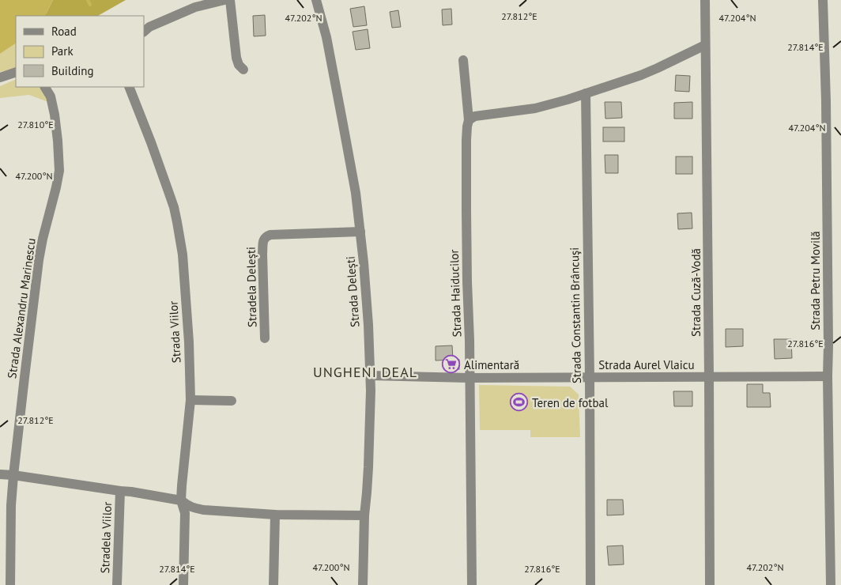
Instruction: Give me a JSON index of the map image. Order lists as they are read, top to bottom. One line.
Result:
{"streets":{"street":["Strada Petru Movilă","Stradela Delești","Strada Delești","Strada Cuză-Vodă","Strada Haiducilor","Strada Alexandru Marinescu","Strada Constantin Brâncuşi","Strada Viilor","Strada Aurel Vlaicu","Stradela Viilor"]},"crossings":[["Strada Petru Movilă","Strada Aurel Vlaicu"],["Stradela Delești","Strada Delești"],["Strada Delești","Strada Aurel Vlaicu"],["Strada Cuză-Vodă","Strada Aurel Vlaicu"],["Strada Haiducilor","Strada Aurel Vlaicu"],["Strada Constantin Brâncuşi","Strada Aurel Vlaicu"]],"districts":["UNGHENI DEAL"],"places":{"supermarket":["Alimentară"],"sports":["Teren de fotbal"]},"legend":["Road","Park","Building"],"coordinates":["27.812°E","47.202°N","47.204°N","27.814°E","27.810°E","47.200°N","27.816°E"]}
